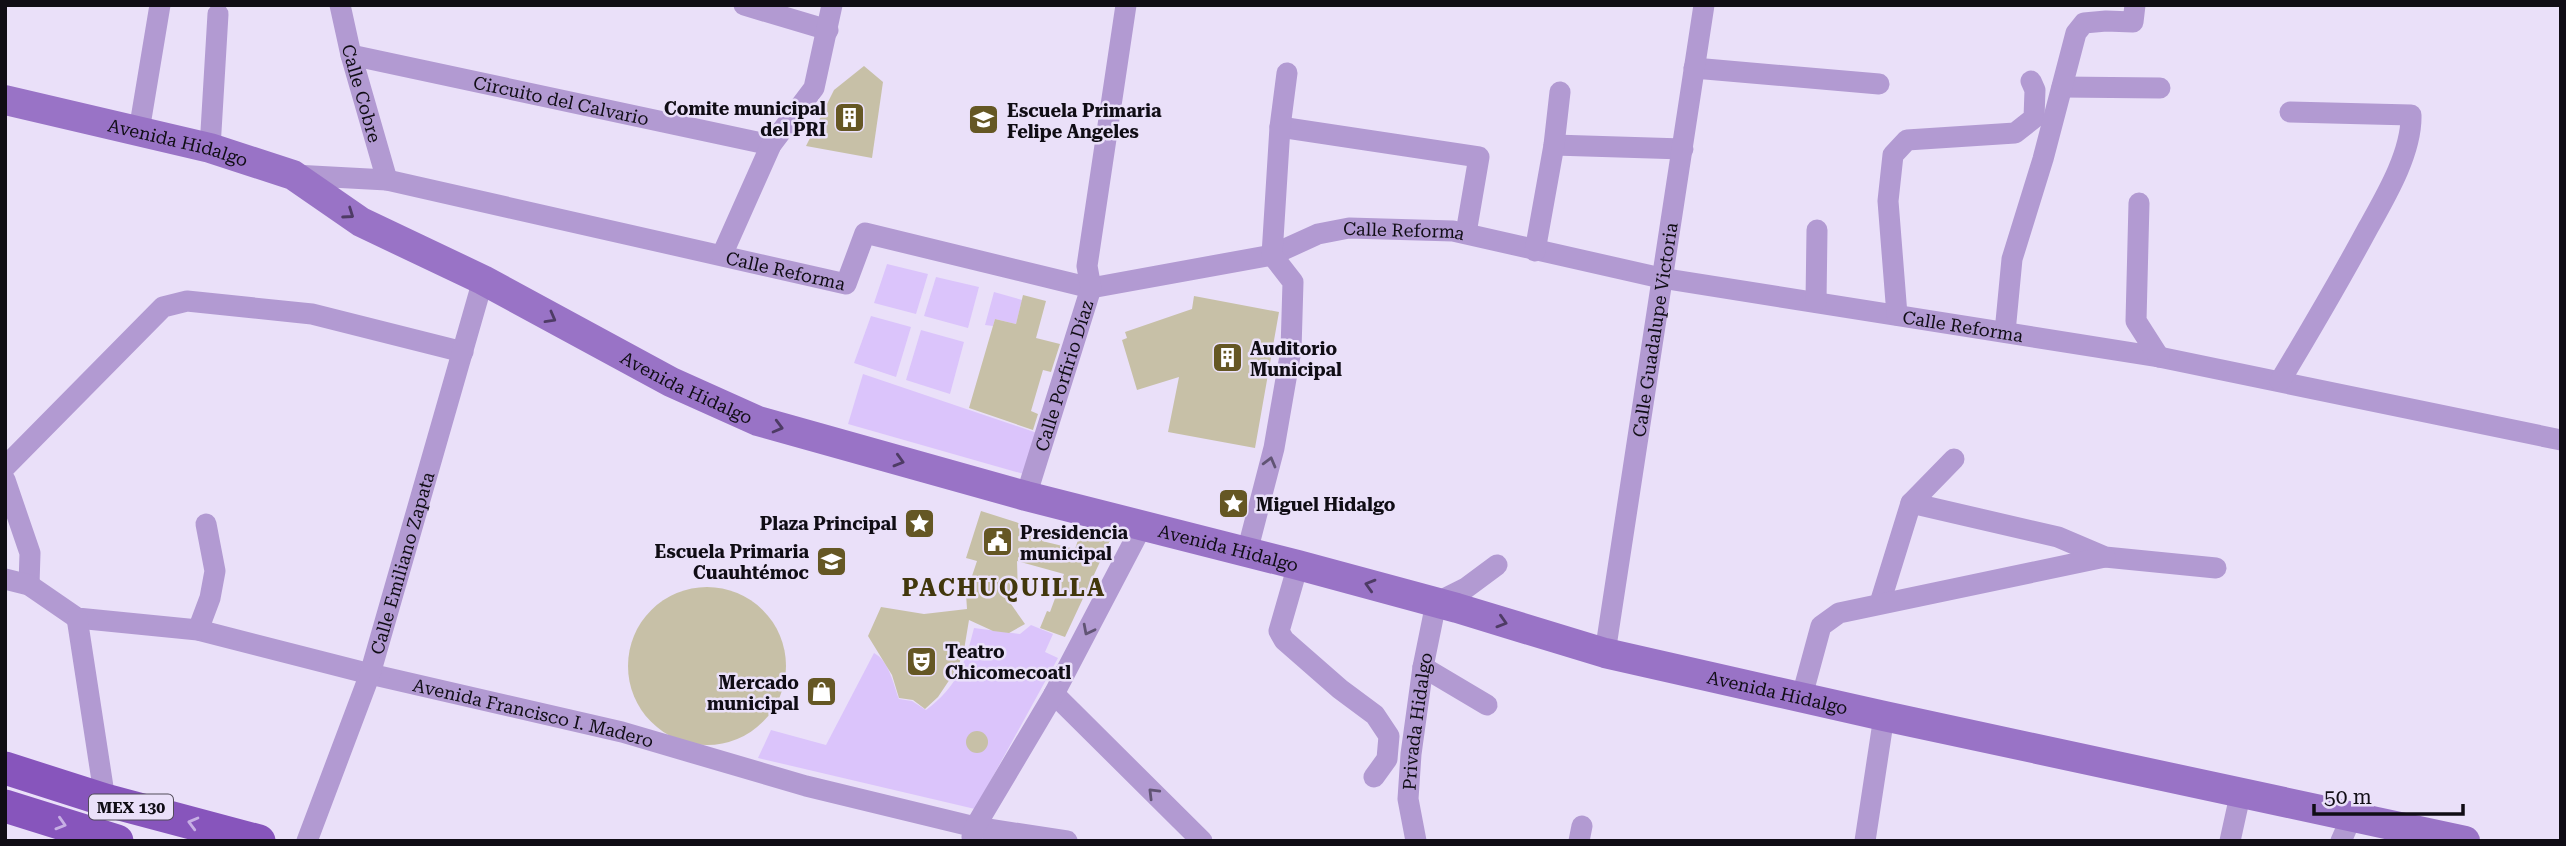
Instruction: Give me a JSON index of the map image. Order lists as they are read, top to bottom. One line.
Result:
{"streets":{"main road":["MEX 130"],"street":["Calle Cobre","Circuito del Calvario","Avenida Hidalgo","Calle Reforma","Calle Guadalupe Victoria","Calle Porfirio Díaz","Calle Emiliano Zapata","Avenida Francisco I. Madero","Privada Hidalgo"]},"crossings":[["Calle Cobre","Circuito del Calvario"],["Calle Cobre","Calle Reforma"],["Avenida Hidalgo","Calle Reforma"],["Avenida Hidalgo","Calle Guadalupe Victoria"],["Avenida Hidalgo","Calle Porfirio Díaz"],["Avenida Hidalgo","Calle Emiliano Zapata"],["Avenida Hidalgo","Privada Hidalgo"],["Calle Reforma","Calle Guadalupe Victoria"],["Calle Reforma","Calle Porfirio Díaz"],["Calle Emiliano Zapata","Avenida Francisco I. Madero"]],"districts":["PACHUQUILLA"],"places":{"building":["Comite municipal del PRI","Auditorio Municipal"],"school or university":["Escuela Primaria Felipe Angeles","Escuela Primaria Cuauhtémoc"],"place":["Miguel Hidalgo","Plaza Principal"],"public building":["Presidencia municipal"],"theatre":["Teatro Chicomecoatl"],"shop":["Mercado municipal"]},"scale_bar":"50 m"}
